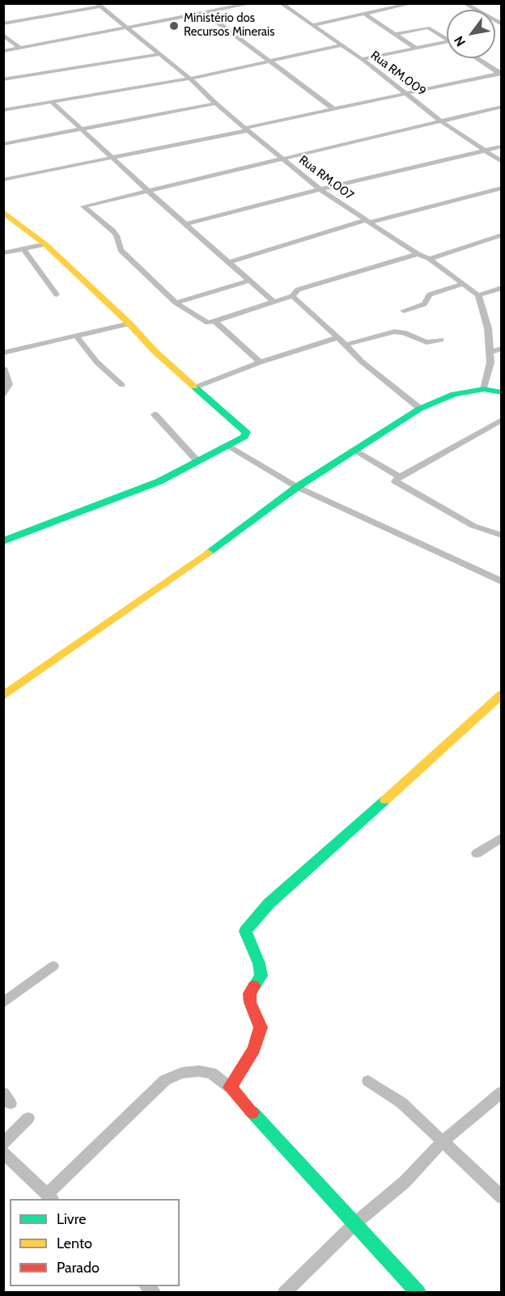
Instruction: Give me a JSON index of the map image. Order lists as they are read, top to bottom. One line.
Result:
{"streets":{"street":["Rua RM.009","Rua RM.007"]},"places":["Ministério dos Recursos Minerais"],"legend":["Livre","Lento","Parado"],"north":"bottom left"}
